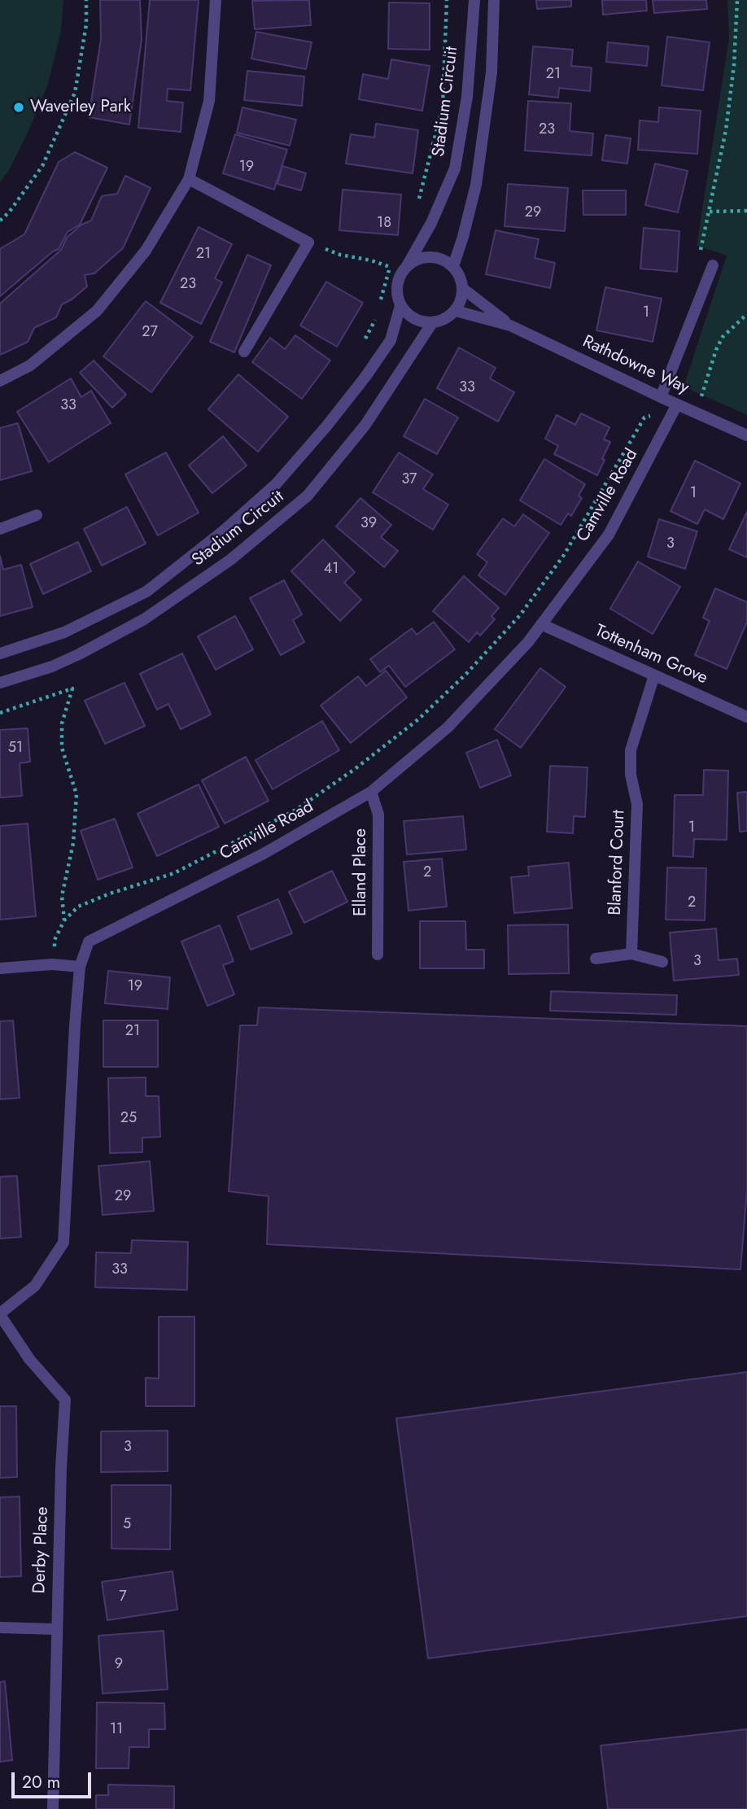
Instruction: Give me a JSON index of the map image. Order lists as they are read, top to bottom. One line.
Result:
{"streets":{"street":["Stadium Circuit","Rathdowne Way","Camville Road","Tottenham Grove","Blanford Court","Elland Place","Derby Place"]},"crossings":[["Stadium Circuit","Rathdowne Way"],["Rathdowne Way","Camville Road"],["Camville Road","Tottenham Grove"],["Camville Road","Elland Place"],["Camville Road","Derby Place"],["Tottenham Grove","Blanford Court"]],"places":["Waverley Park"],"house_numbers":["21","23","19","29","18","21","23","1","27","33","33","37","1","39","3","41","51","1","2","2","3","19","21","25","29","33","3","5","7","9","11"],"scale_bar":"20 m"}
